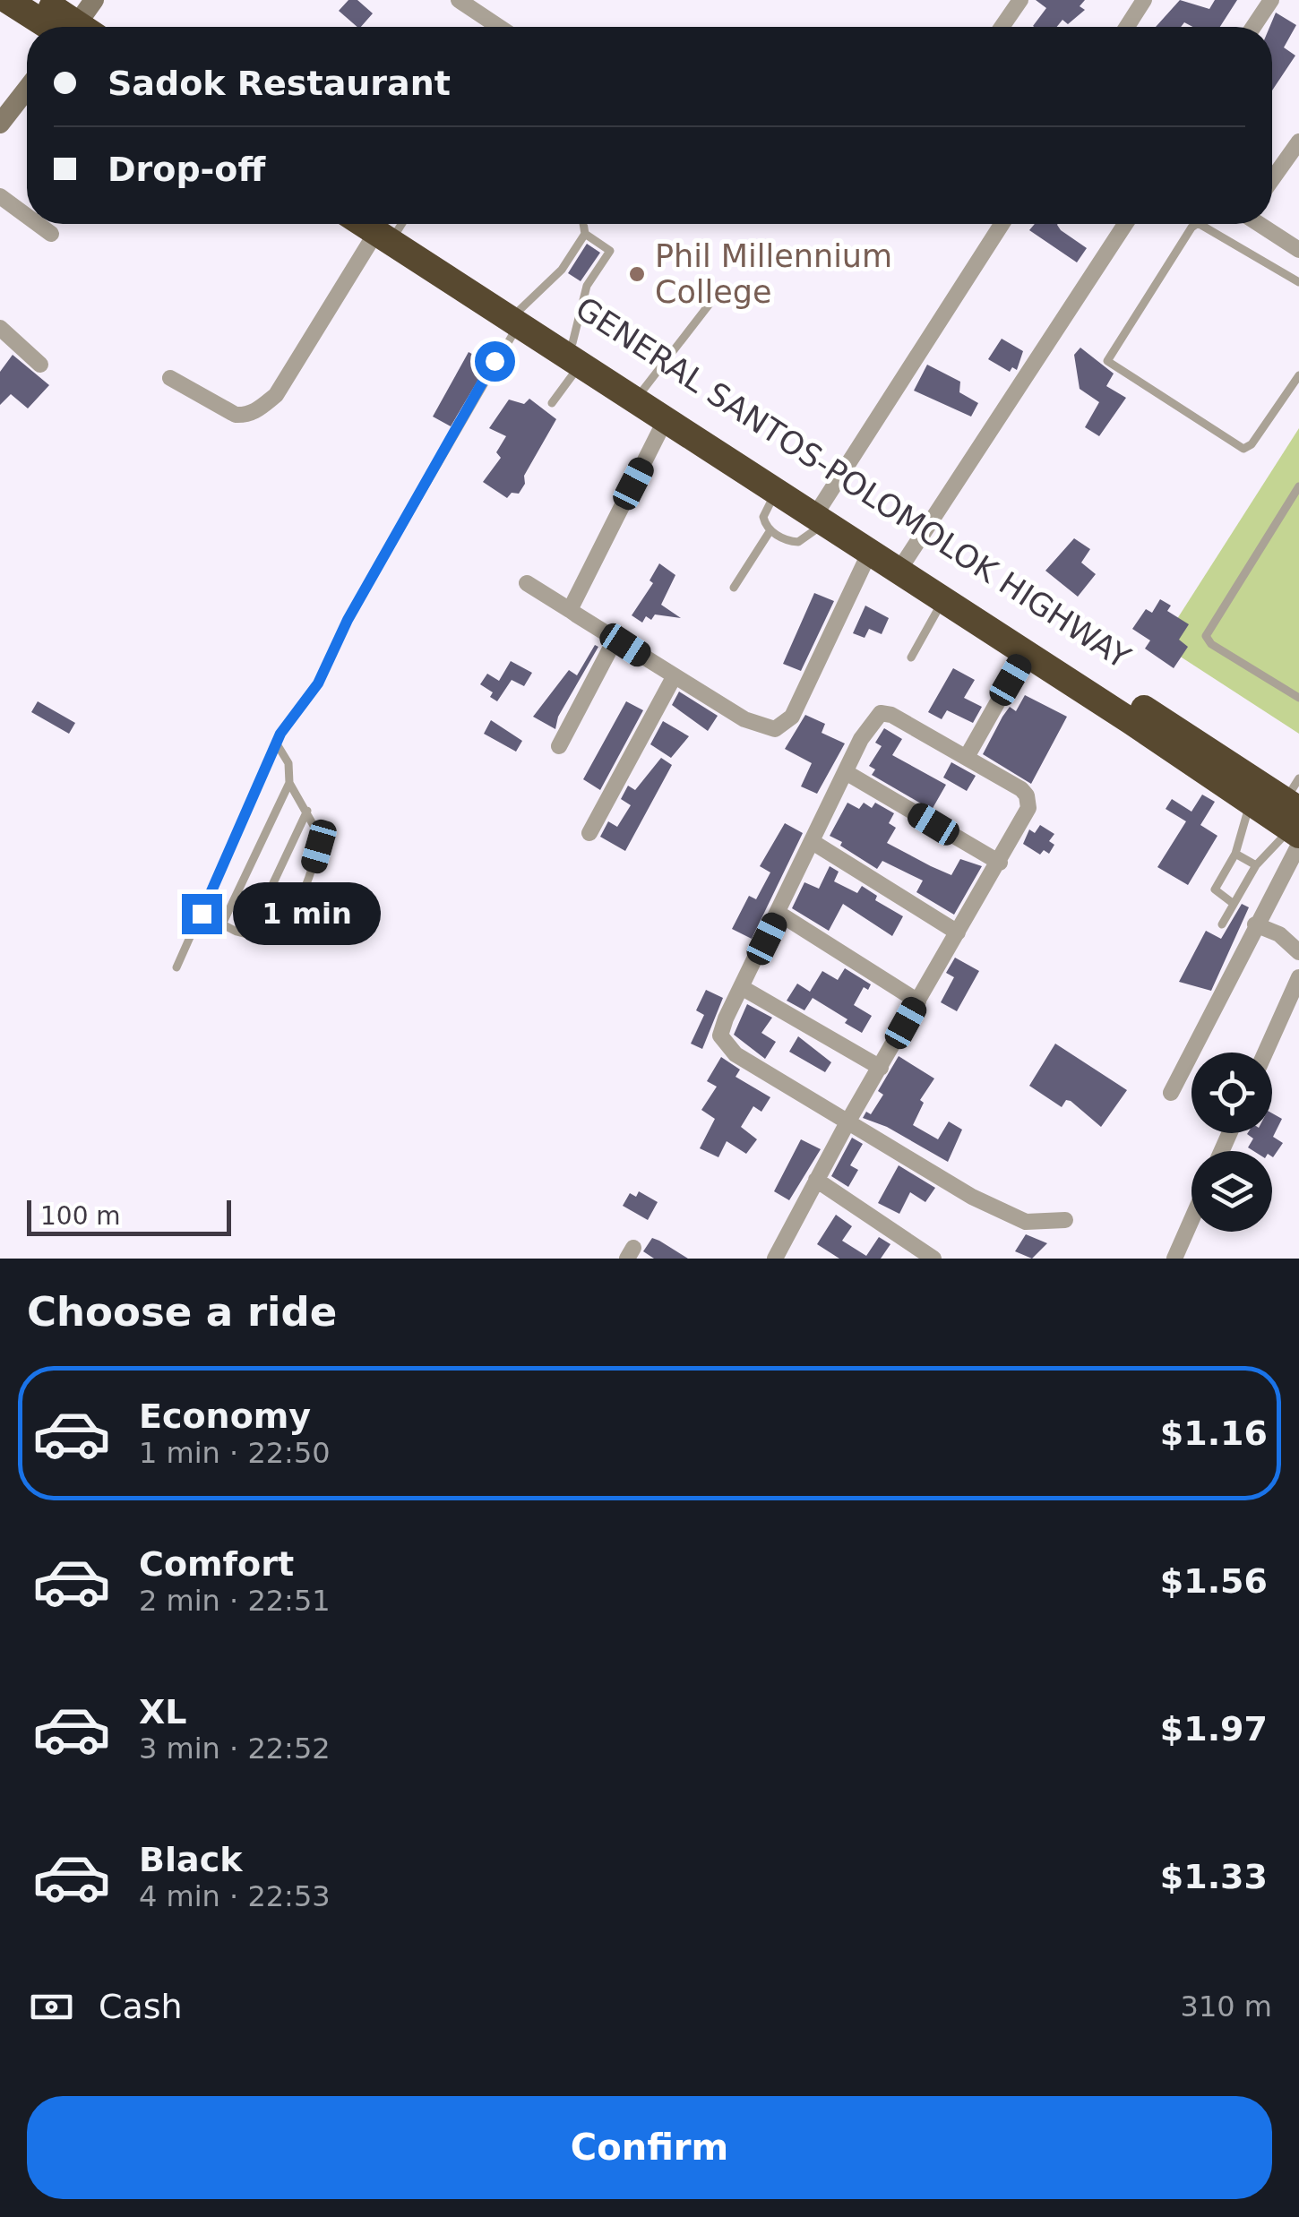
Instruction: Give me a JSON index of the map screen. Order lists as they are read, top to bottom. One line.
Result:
{"streets":{"highway":["GENERAL SANTOS-POLOMOLOK HIGHWAY"]},"places":["Phil Millennium College"],"scale_bar":"100 m","page":{"banner":["Sadok Restaurant","Drop-off"],"bubble":"1 min","scale":"100 m","heading":"Choose a ride","list":[{"name":"Economy","note":"1 min · 22:50","value":"$1.16"},{"name":"Comfort","note":"2 min · 22:51","value":"$1.56"},{"name":"XL","note":"3 min · 22:52","value":"$1.97"},{"name":"Black","note":"4 min · 22:53","value":"$1.33"}],"pay":["Cash","310 m"],"buttons":"Confirm"}}
